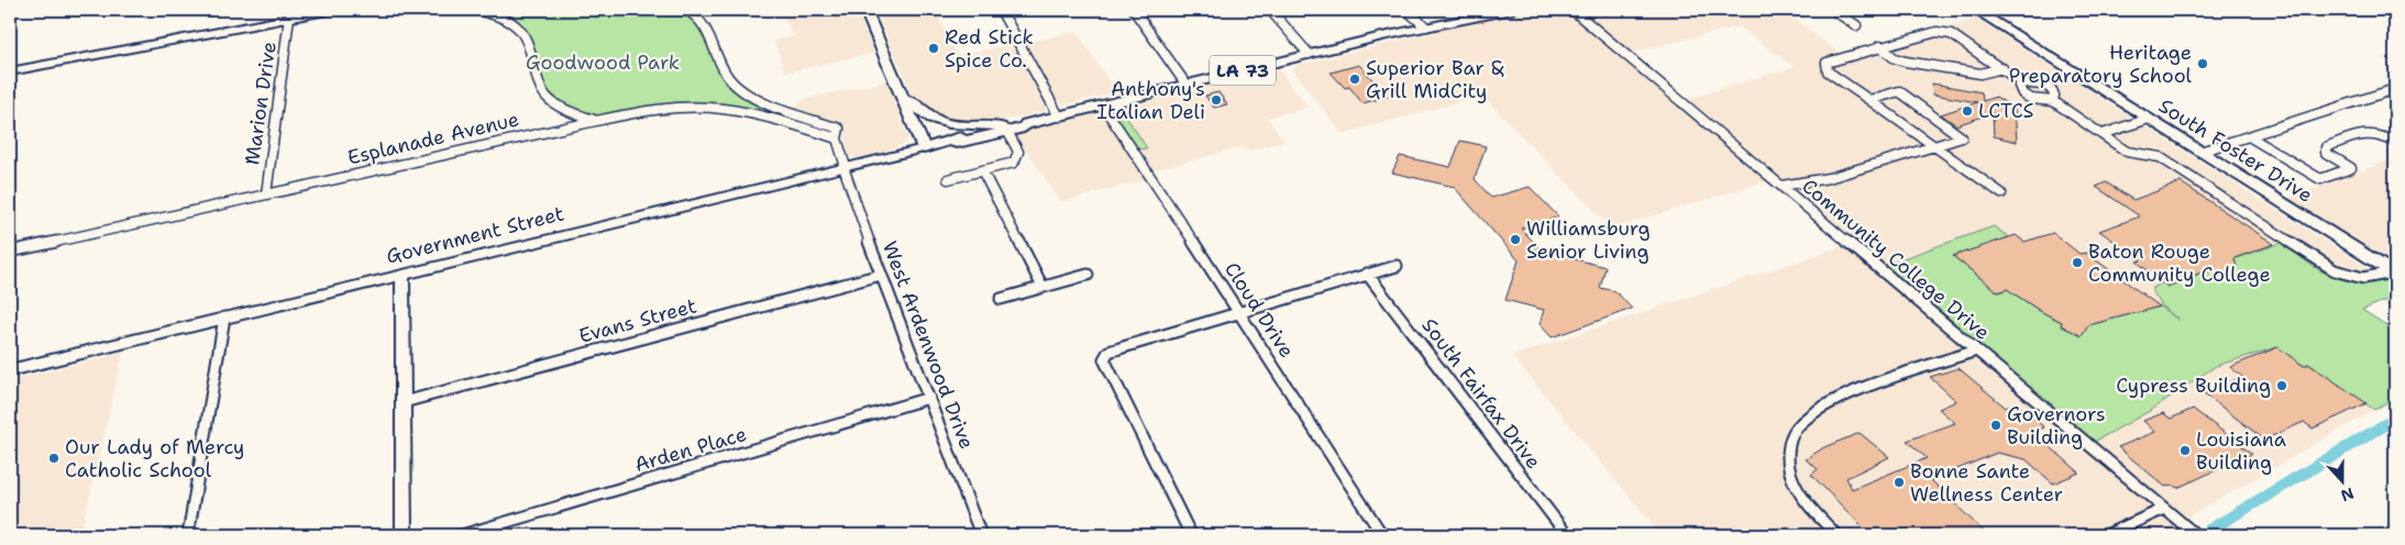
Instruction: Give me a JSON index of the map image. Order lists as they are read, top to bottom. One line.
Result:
{"streets":{"main road":["LA 73","South Foster Drive","Government Street"],"street":["Marion Drive","Esplanade Avenue","Community College Drive","Cloud Drive","Evans Street","West Ardenwood Drive","South Fairfax Drive","Arden Place"]},"crossings":[["Marion Drive","Esplanade Avenue"],["Government Street","Cloud Drive"],["Government Street","West Ardenwood Drive"],["Evans Street","West Ardenwood Drive"],["West Ardenwood Drive","Arden Place"]],"parks":["Goodwood Park"],"places":["Red Stick Spice Co.","Heritage Preparatory School","Superior Bar & Grill MidCity","Anthony's Italian Deli","LCTCS","Williamsburg Senior Living","Baton Rouge Community College","Cypress Building","Governors Building","Louisiana Building","Our Lady of Mercy Catholic School","Bonne Sante Wellness Center"],"north":"bottom"}
